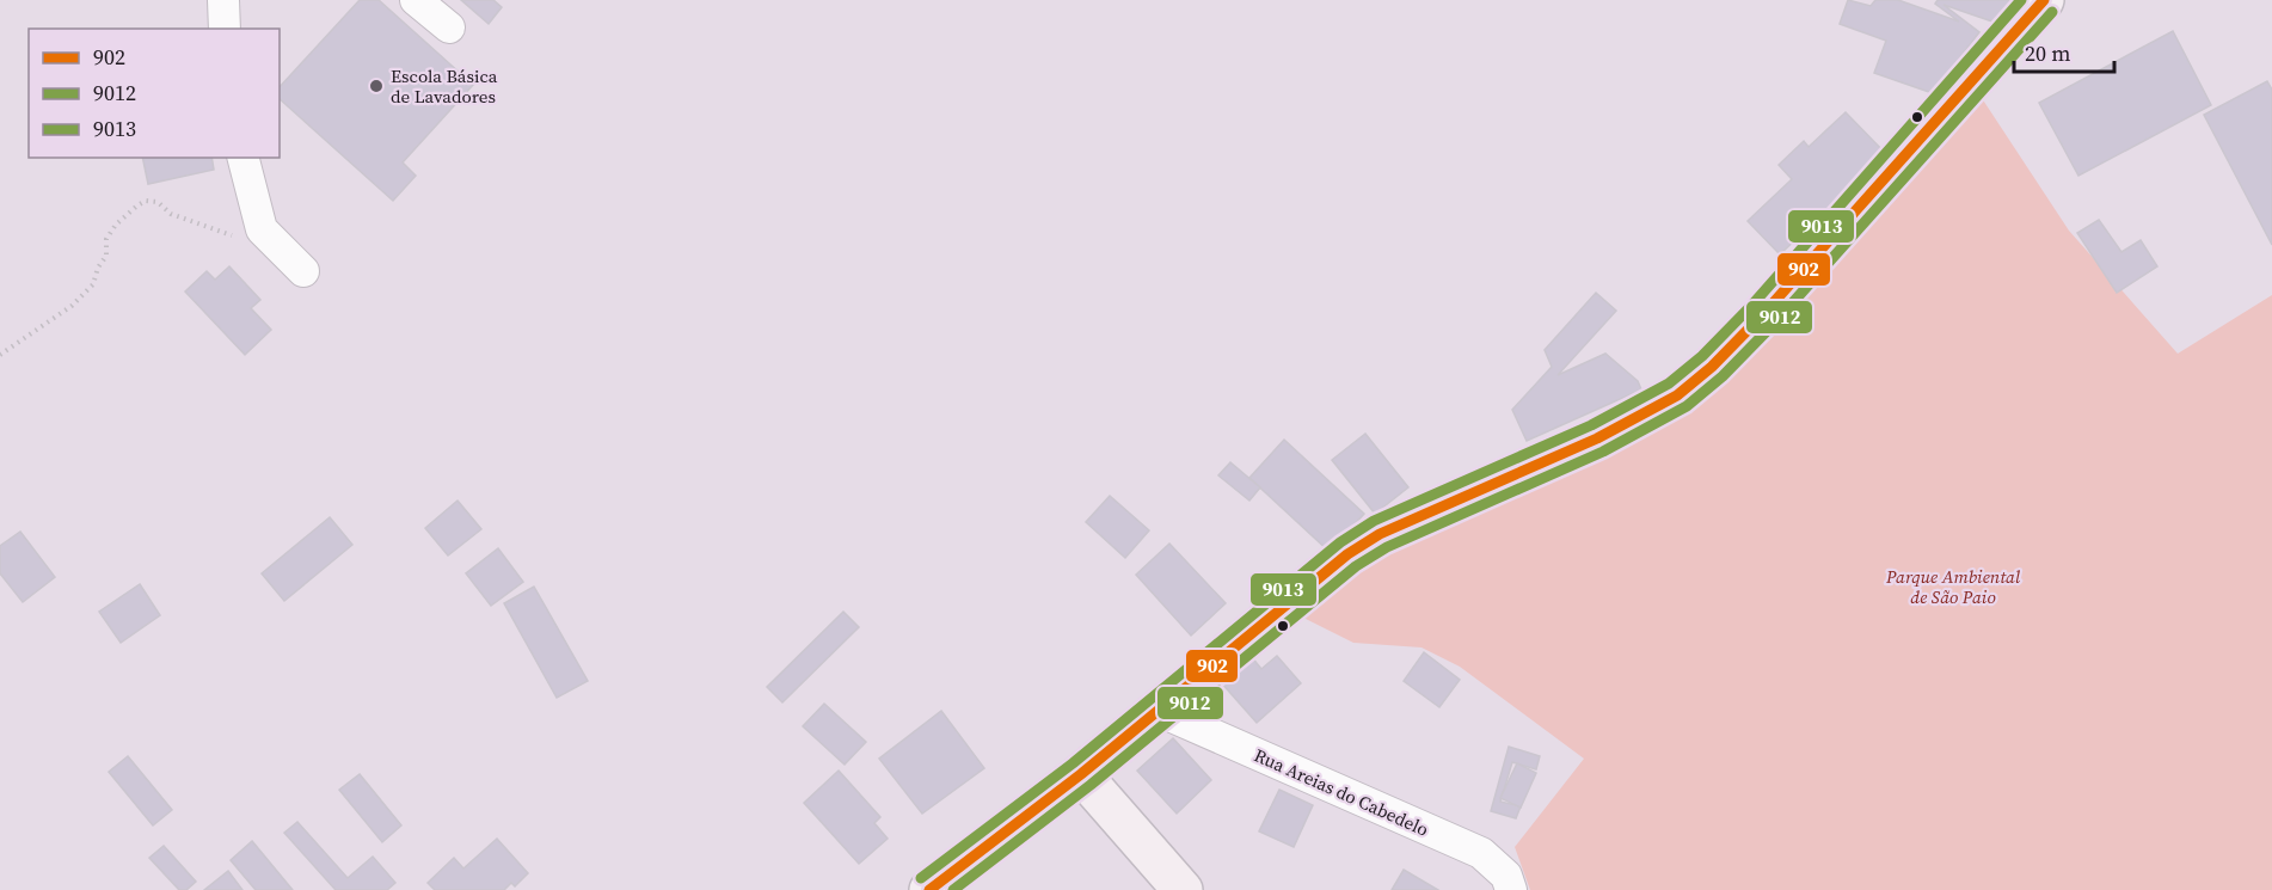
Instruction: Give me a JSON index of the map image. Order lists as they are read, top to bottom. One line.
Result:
{"streets":{"street":["Rua Areias do Cabedelo"]},"parks":["Parque Ambiental de São Paio"],"places":["Escola Básica de Lavadores"],"lines":["transit line 902","transit line 9013","transit line 9012"],"legend":["902","9012","9013"],"scale_bar":"20 m"}
